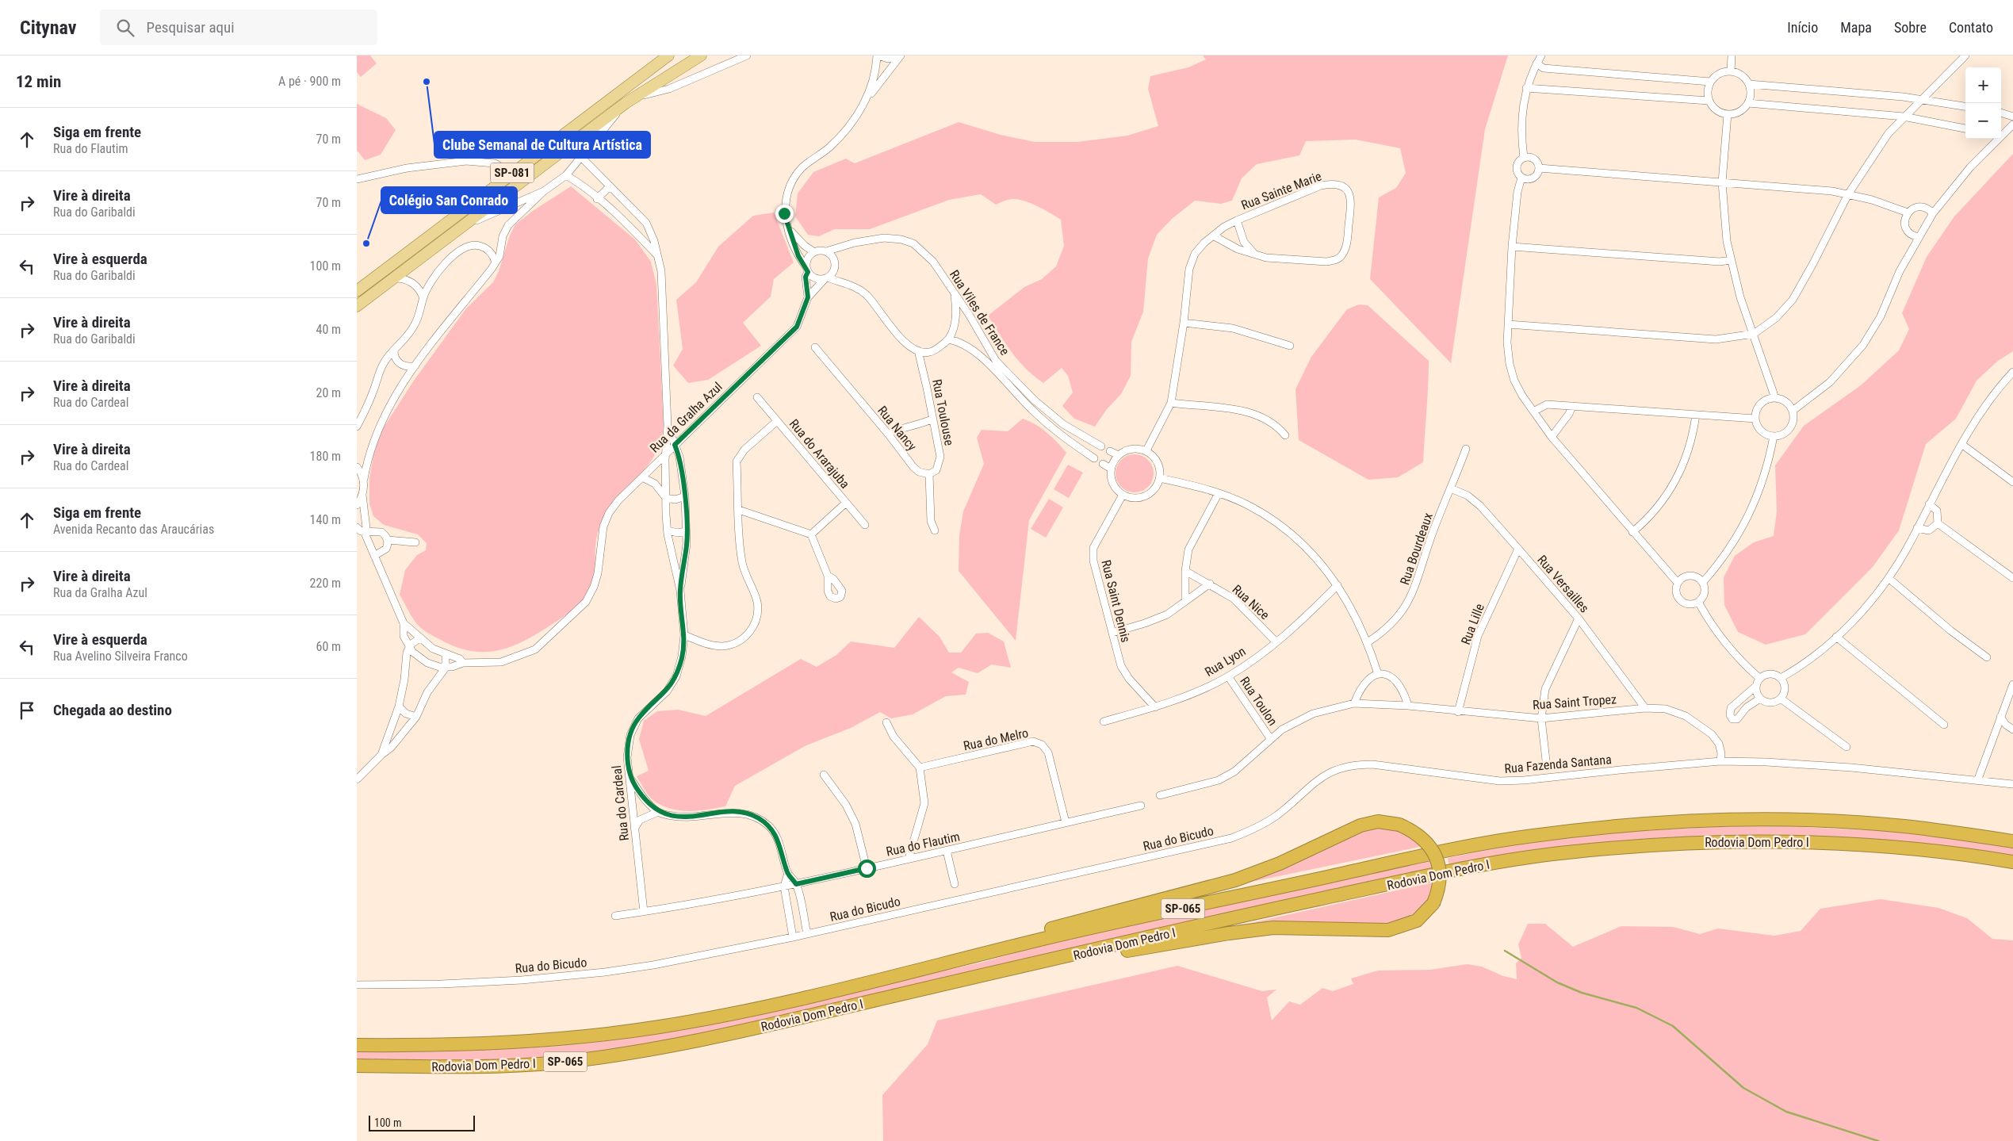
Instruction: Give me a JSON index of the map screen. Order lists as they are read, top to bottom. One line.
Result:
{"streets":{"highway":["Rodovia Dom Pedro I","SP-065"],"main road":["SP-081"],"street":["Rua Sainte Marie","Rua Viles de France","Rua Toulouse","Rua da Gralha Azul","Rua Nancy","Rua do Ararajuba","Rua Bourdeaux","Rua Versailles","Rua Saint Dennis","Rua Nice","Rua Lille","Rua Lyon","Rua Toulon","Rua Saint Tropez","Rua do Melro","Rua Fazenda Santana","Rua do Cardeal","Rua do Bicudo","Rua do Flautim"]},"crossings":[["Rua Sainte Marie","Rua Saint Dennis"],["Rua Viles de France","Rua da Gralha Azul"],["Rua Toulouse","Rua Nancy"],["Rua Bourdeaux","Rua Versailles"],["Rua Versailles","Rua Lille"],["Rua Versailles","Rua Saint Tropez"],["Rua Saint Dennis","Rua Lyon"],["Rua Nice","Rua Lyon"],["Rua Lille","Rua Saint Tropez"],["Rua Lyon","Rua Toulon"],["Rua Toulon","Rua Saint Tropez"],["Rua Saint Tropez","Rua Fazenda Santana"],["Rua do Melro","Rua do Flautim"],["Rua Fazenda Santana","Rua do Bicudo"],["Rua do Cardeal","Rua do Flautim"]],"places":["Clube Semanal de Cultura Artística","Colégio San Conrado"],"scale_bar":"100 m","page":{"header":"Citynav","search":"Pesquisar aqui","nav":["Início","Mapa","Sobre","Contato"],"heading":["12 min","A pé · 900 m"],"map_buttons":["+","−"],"list":[["Siga em frente","Rua do Flautim","70 m"],["Vire à direita","Rua do Garibaldi","70 m"],["Vire à esquerda","Rua do Garibaldi","100 m"],["Vire à direita","Rua do Garibaldi","40 m"],["Vire à direita","Rua do Cardeal","20 m"],["Vire à direita","Rua do Cardeal","180 m"],["Siga em frente","Avenida Recanto das Araucárias","140 m"],["Vire à direita","Rua da Gralha Azul","220 m"],["Vire à esquerda","Rua Avelino Silveira Franco","60 m"],"Chegada ao destino"],"scale":"100 m"}}
